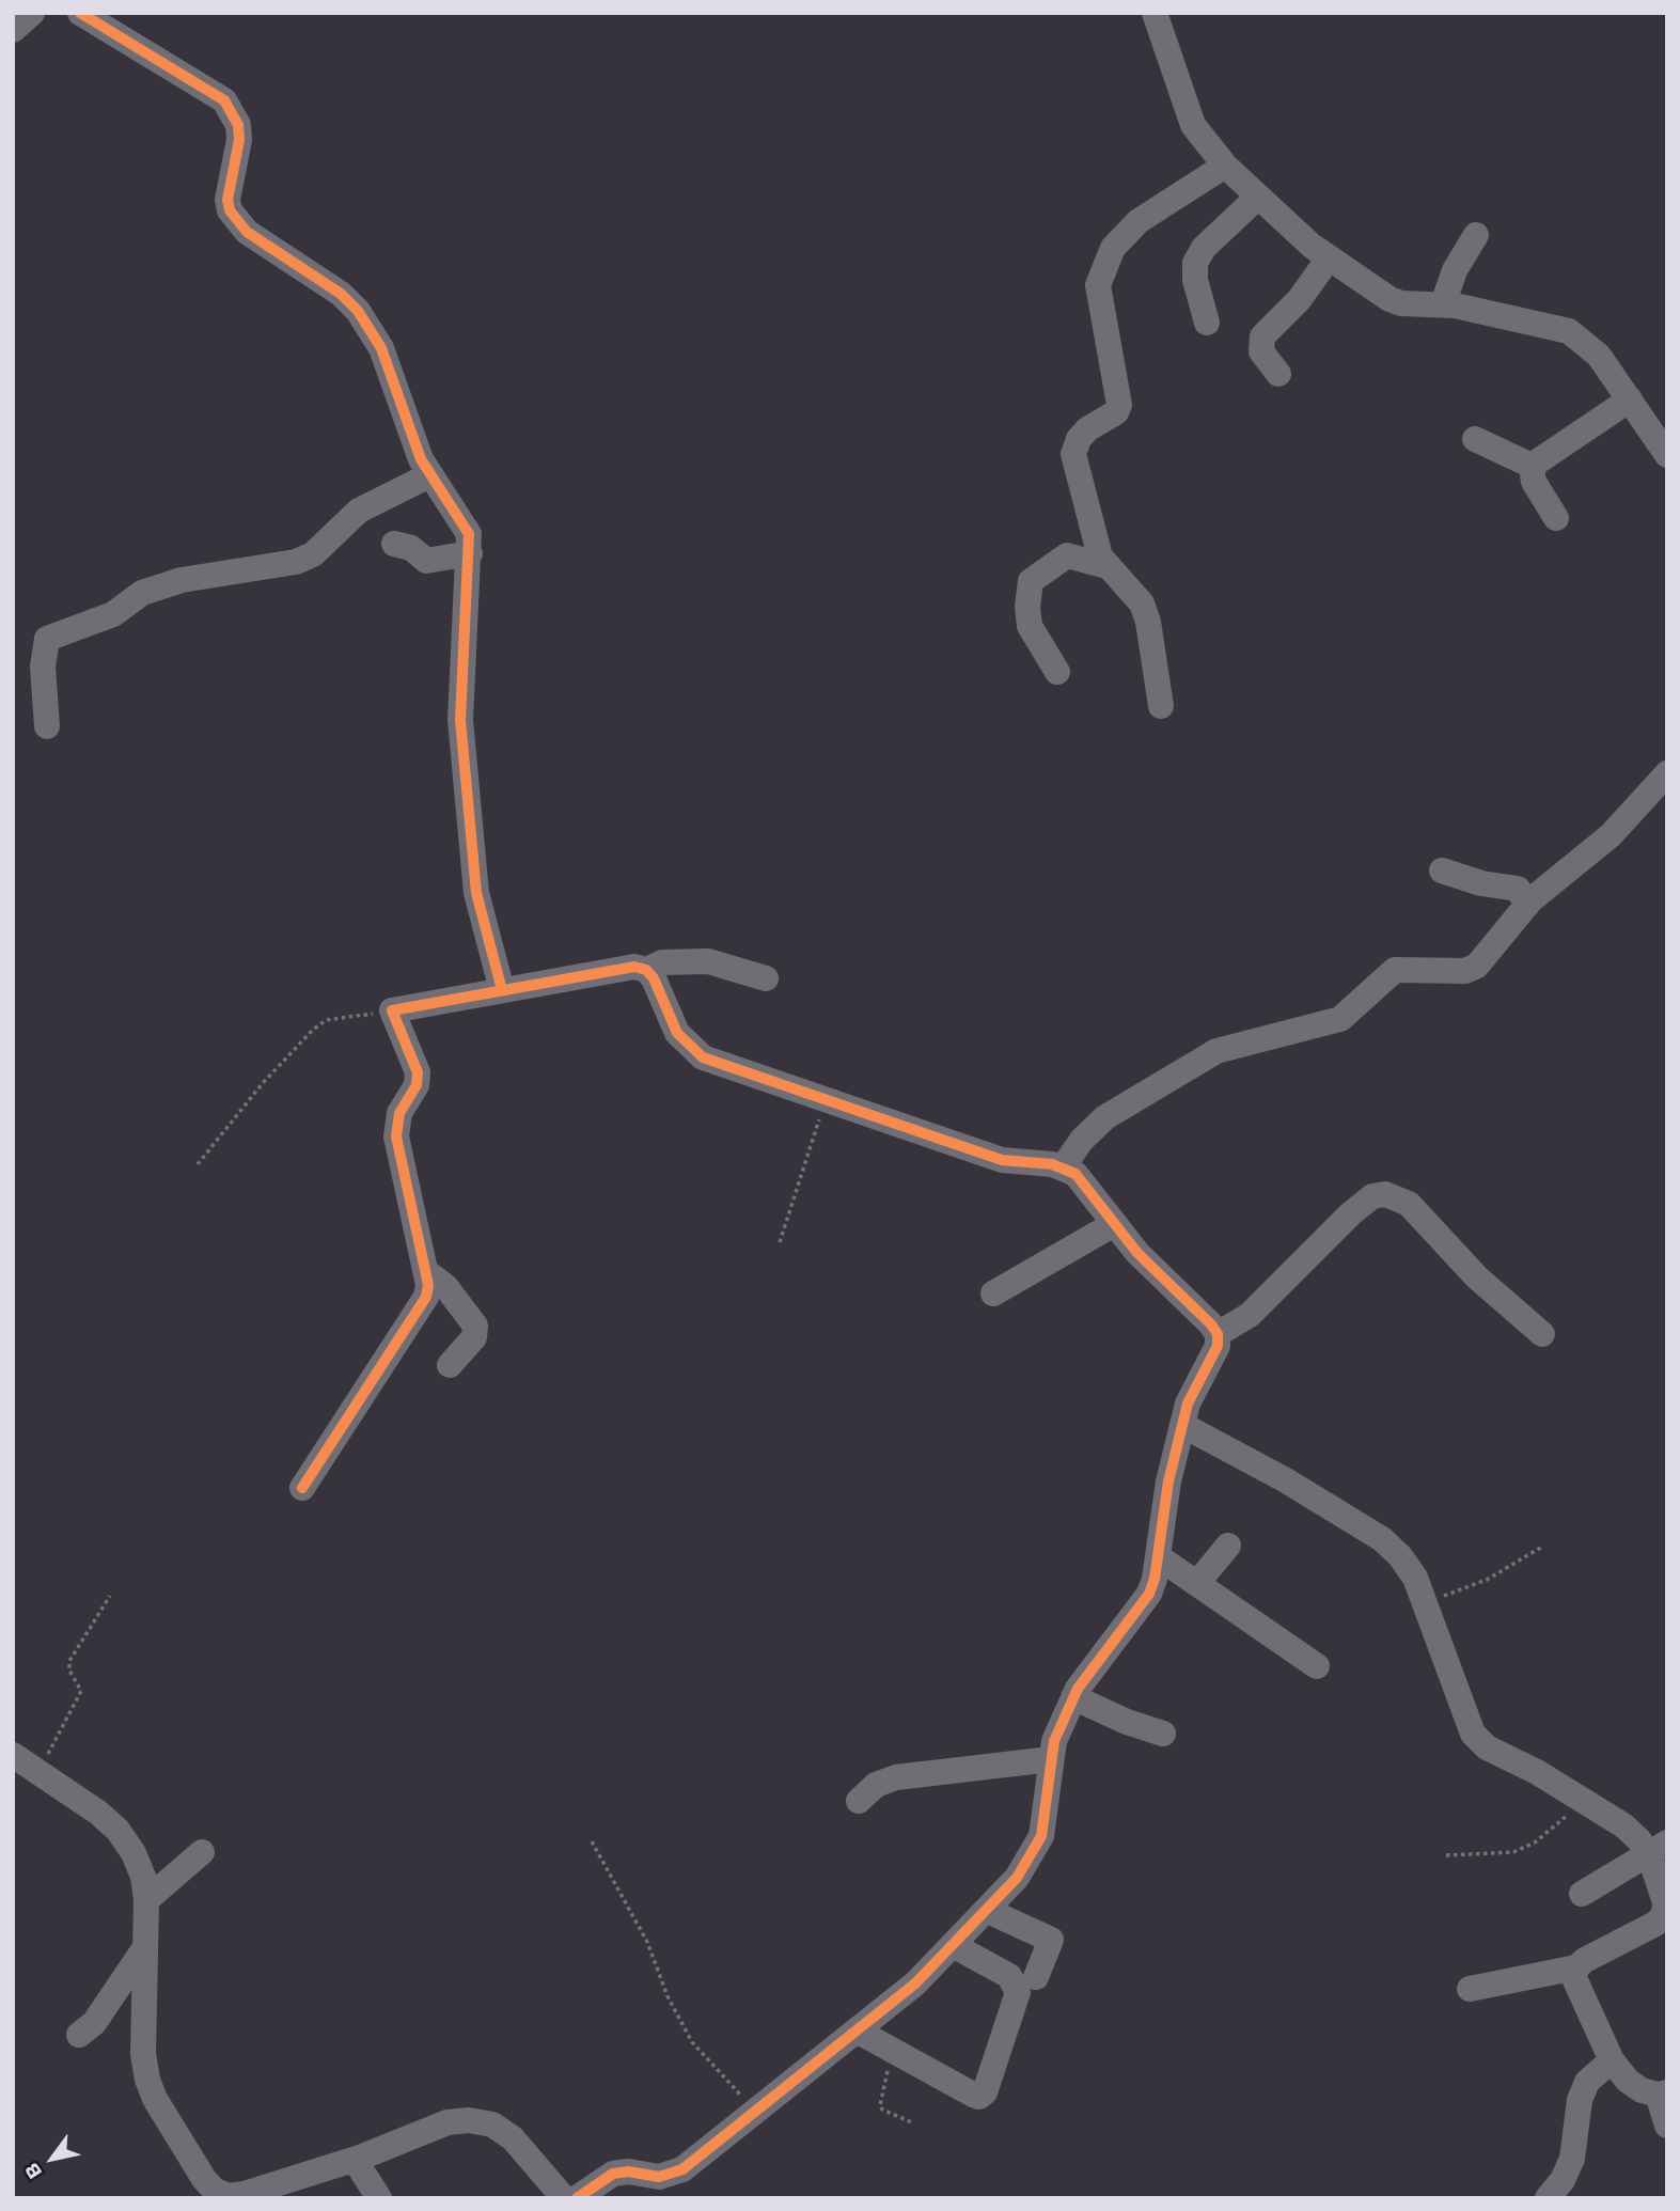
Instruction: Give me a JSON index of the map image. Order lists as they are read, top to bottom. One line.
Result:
{"north":"bottom left"}
